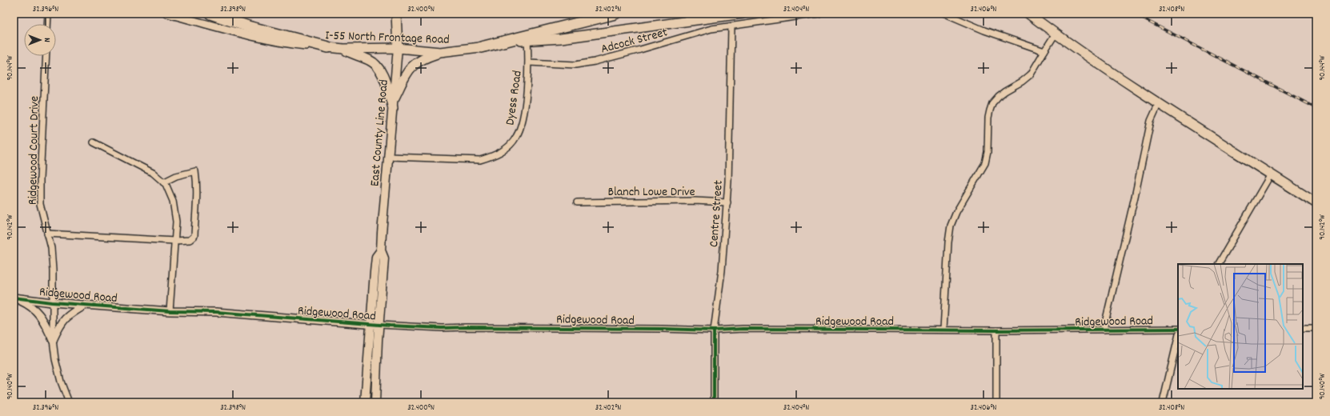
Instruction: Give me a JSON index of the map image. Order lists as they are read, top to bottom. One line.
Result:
{"streets":{"main road":["I-55 North Frontage Road","East County Line Road"],"street":["Adcock Street","Dyess Road","Ridgewood Court Drive","Blanch Lowe Drive","Centre Street","Ridgewood Road"]},"crossings":[["I-55 North Frontage Road","Dyess Road"],["I-55 North Frontage Road","East County Line Road"],["Adcock Street","Dyess Road"],["Adcock Street","Centre Street"],["Dyess Road","East County Line Road"],["East County Line Road","Ridgewood Road"],["Ridgewood Court Drive","Ridgewood Road"],["Blanch Lowe Drive","Centre Street"],["Centre Street","Ridgewood Road"]],"north":"right","coordinates":["32.396°N","32.398°N","32.400°N","32.402°N","32.404°N","32.406°N","32.408°N","90.144°W","90.142°W","90.140°W"]}
